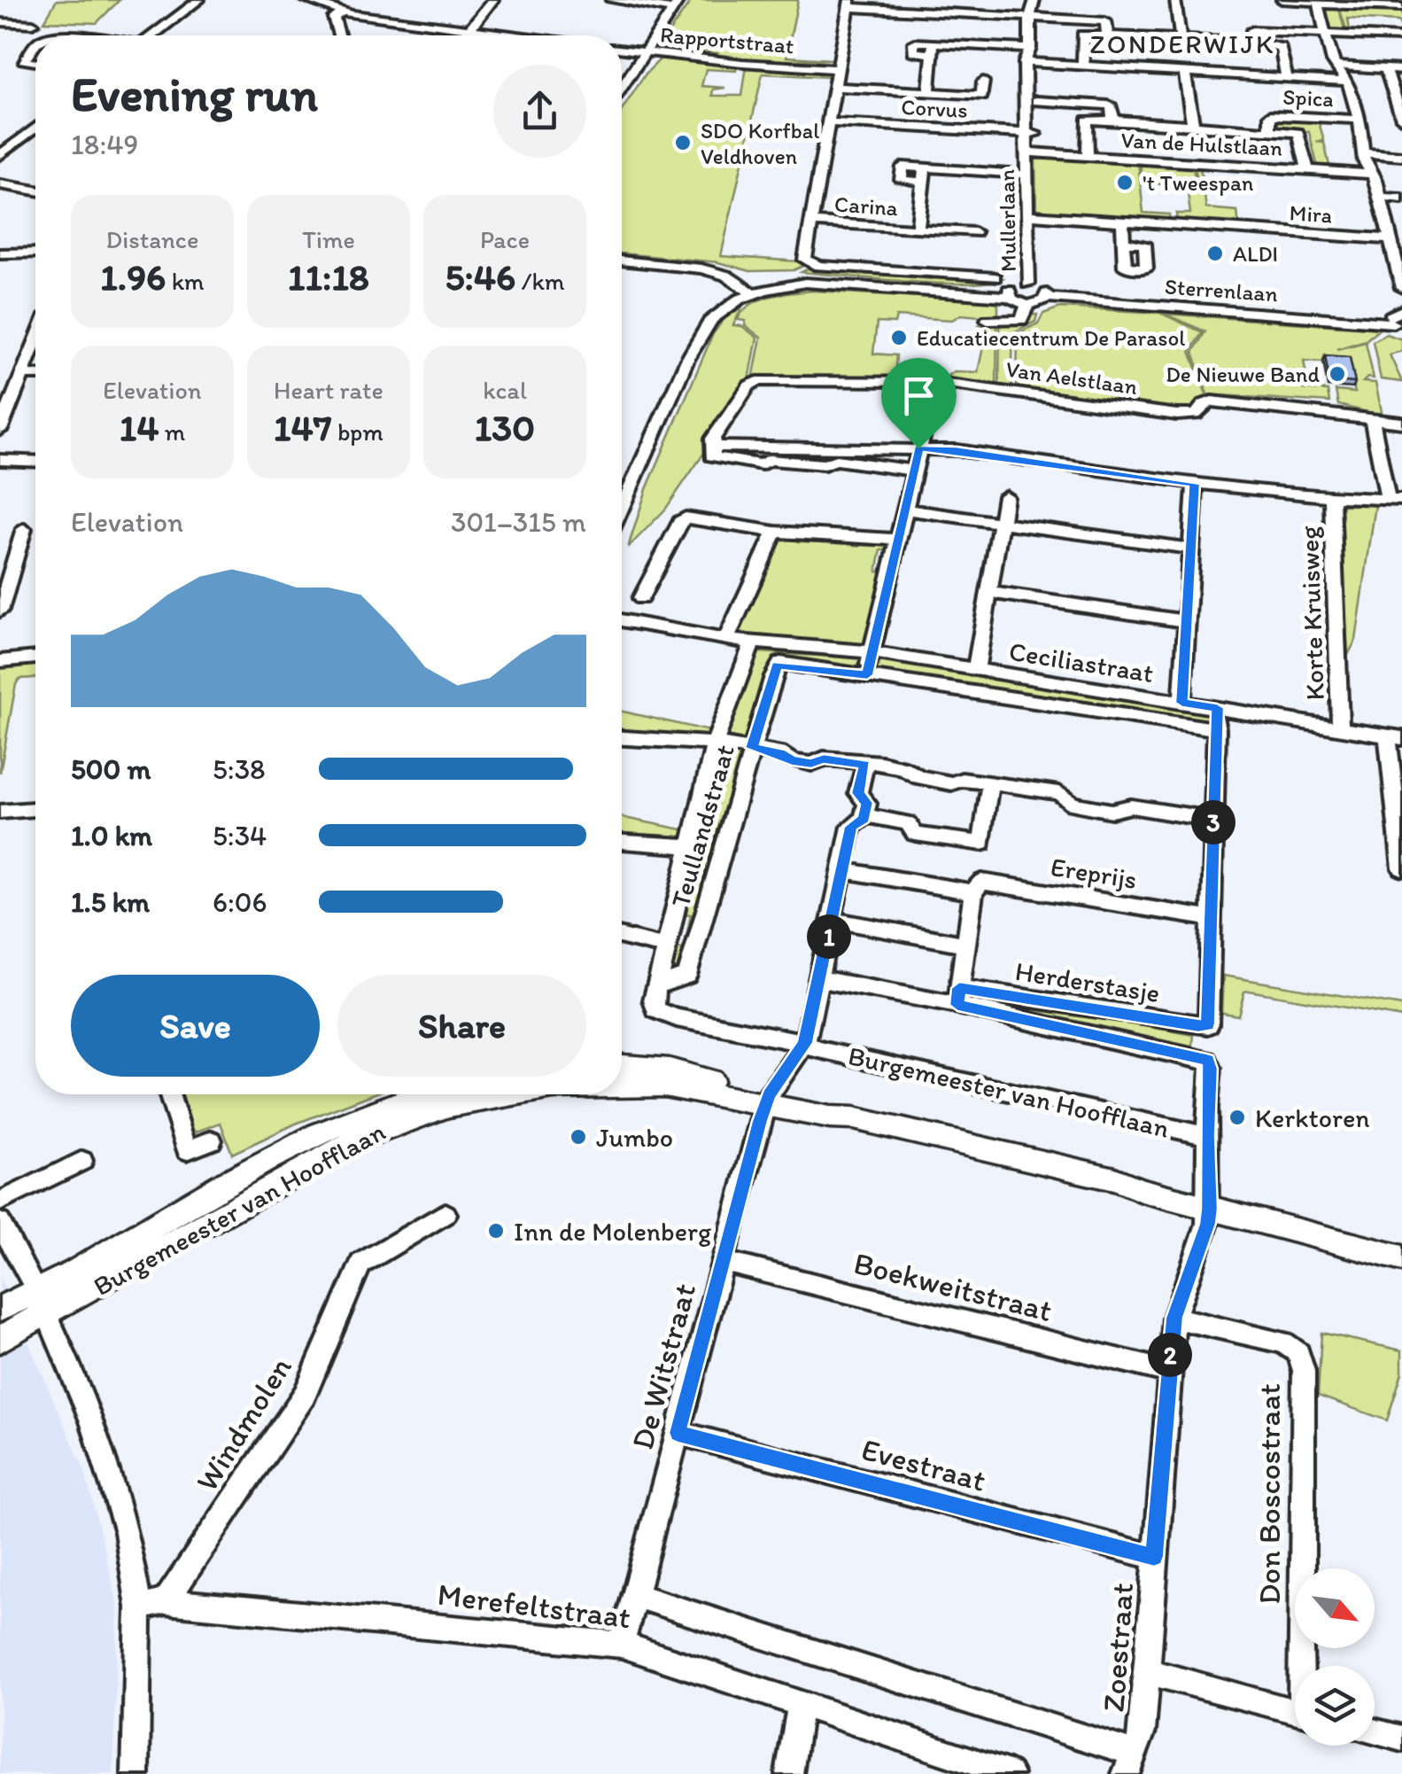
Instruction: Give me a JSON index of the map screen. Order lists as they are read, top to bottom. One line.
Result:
{"streets":{"main road":["Burgemeester van Hoofflaan"],"street":["Rapportstraat","Spica","Corvus","Van de Hulstlaan","Carina","Mira","Mullerlaan","Sterrenlaan","Van Aelstlaan","Korte Kruisweg","Ceciliastraat","Teullandstraat","Ereprijs","Herderstasje","Boekweitstraat","De Witstraat","Windmolen","Evestraat","Don Boscostraat","Merefeltstraat","Zoestraat"]},"crossings":[["Spica","Van de Hulstlaan"],["Corvus","Mullerlaan"],["Van de Hulstlaan","Mullerlaan"],["Carina","Mullerlaan"],["Mira","Mullerlaan"],["Korte Kruisweg","Ceciliastraat"],["Ceciliastraat","Teullandstraat"],["Teullandstraat","Burgemeester van Hoofflaan"],["Ereprijs","Herderstasje"],["Herderstasje","Zoestraat"],["Burgemeester van Hoofflaan","De Witstraat"],["Burgemeester van Hoofflaan","Zoestraat"],["Boekweitstraat","De Witstraat"],["Boekweitstraat","Zoestraat"],["De Witstraat","Evestraat"],["De Witstraat","Merefeltstraat"],["Windmolen","Merefeltstraat"],["Evestraat","Zoestraat"],["Don Boscostraat","Zoestraat"],["Merefeltstraat","Zoestraat"]],"districts":["ZONDERWIJK"],"places":["SDO Korfbal Veldhoven","'t Tweespan","ALDI","Educatiecentrum De Parasol","De Nieuwe Band","Kerktoren","Jumbo","Inn de Molenberg"],"north":"bottom right","page":{"heading":["Evening run","18:49"],"stats":[["Distance","1.96 km"],["Time","11:18"],["Pace","5:46 /km"],["Elevation","14 m"],["Heart rate","147 bpm"],["kcal","130"]],"chart":["Elevation","301–315 m"],"list":[{"name":"500 m","note":"5:38"},{"name":"1.0 km","note":"5:34"},{"name":"1.5 km","note":"6:06"}],"pins":["3","1","2"],"buttons":["Save","Share"]}}
